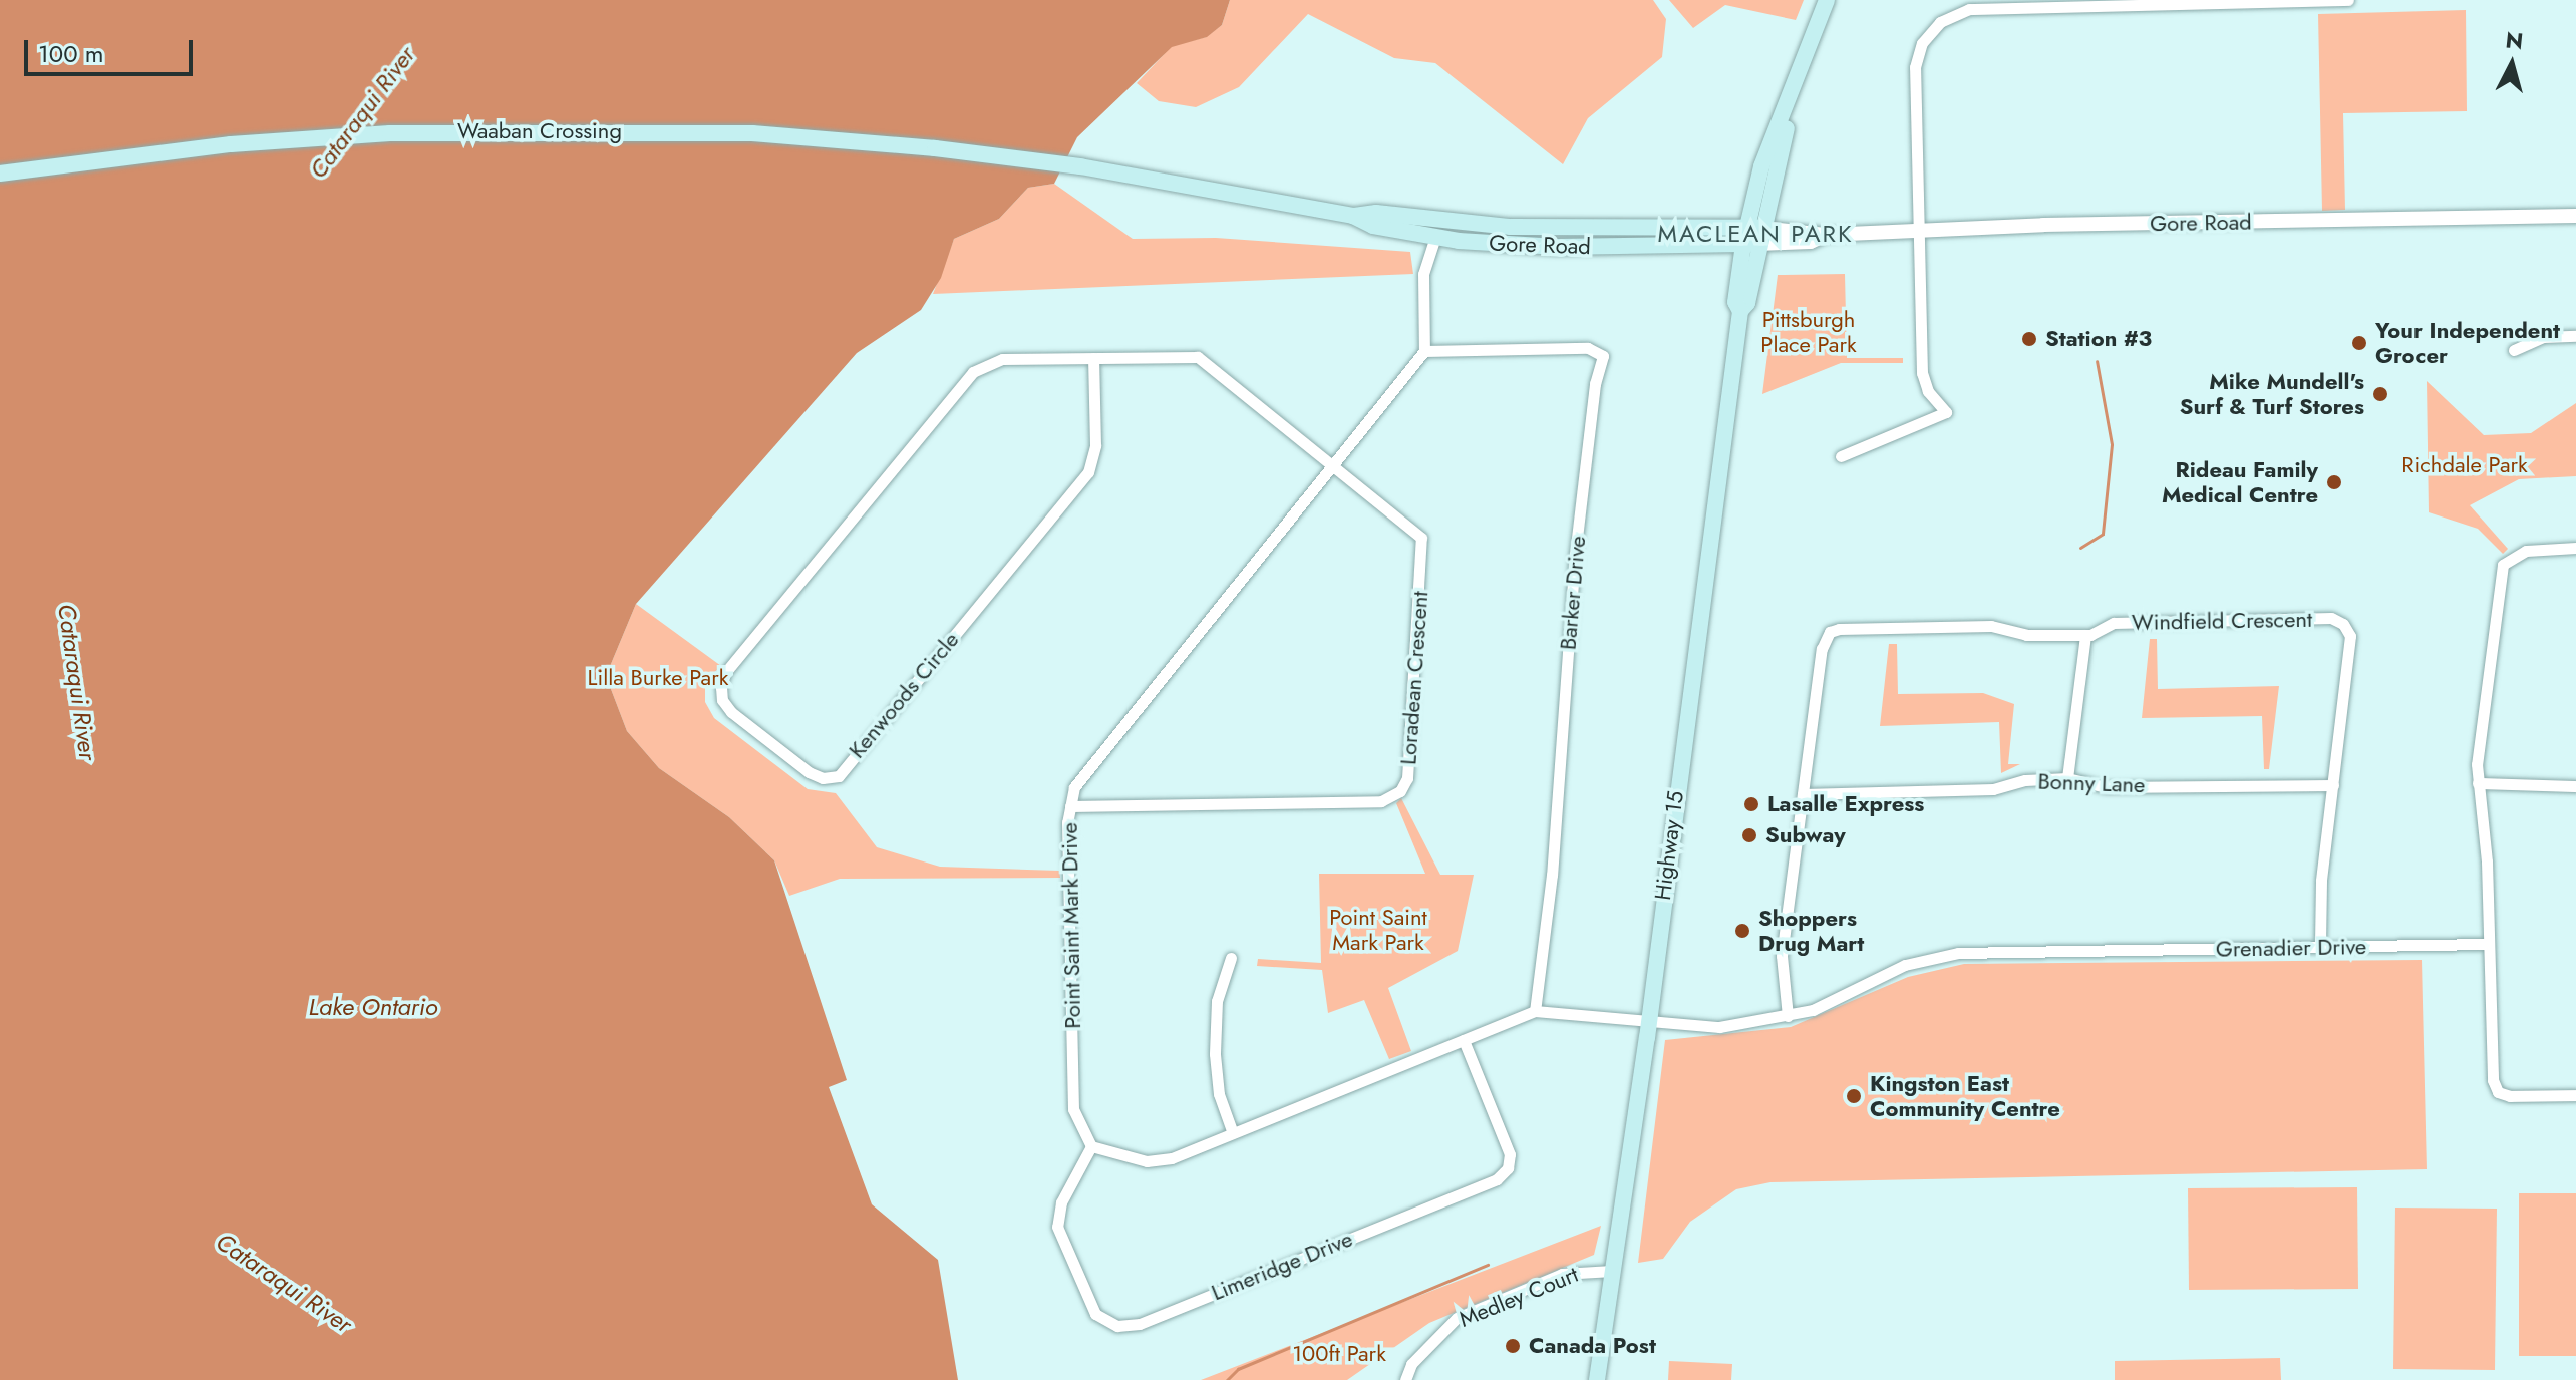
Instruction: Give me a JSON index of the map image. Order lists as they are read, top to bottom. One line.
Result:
{"streets":{"main road":["Waaban Crossing","Gore Road","Highway 15"],"street":["Barker Drive","Windfield Crescent","Loradean Crescent","Kenwoods Circle","Bonny Lane","Point Saint Mark Drive","Grenadier Drive","Limeridge Drive","Medley Court"]},"crossings":[["Waaban Crossing","Gore Road"],["Gore Road","Highway 15"],["Barker Drive","Point Saint Mark Drive"],["Windfield Crescent","Bonny Lane"],["Windfield Crescent","Grenadier Drive"],["Loradean Crescent","Kenwoods Circle"],["Loradean Crescent","Point Saint Mark Drive"],["Kenwoods Circle","Point Saint Mark Drive"],["Highway 15","Grenadier Drive"],["Highway 15","Medley Court"],["Point Saint Mark Drive","Limeridge Drive"]],"districts":["MACLEAN PARK"],"water":["Cataraqui River","Lake Ontario"],"parks":["Pittsburgh Place Park","Richdale Park","Lilla Burke Park","Point Saint Mark Park","100ft Park"],"places":["Station #3","Your Independent Grocer","Mike Mundell's Surf & Turf Stores","Rideau Family Medical Centre","Lasalle Express","Subway","Shoppers Drug Mart","Kingston East Community Centre","Canada Post"],"scale_bar":"100 m","north":"top"}
